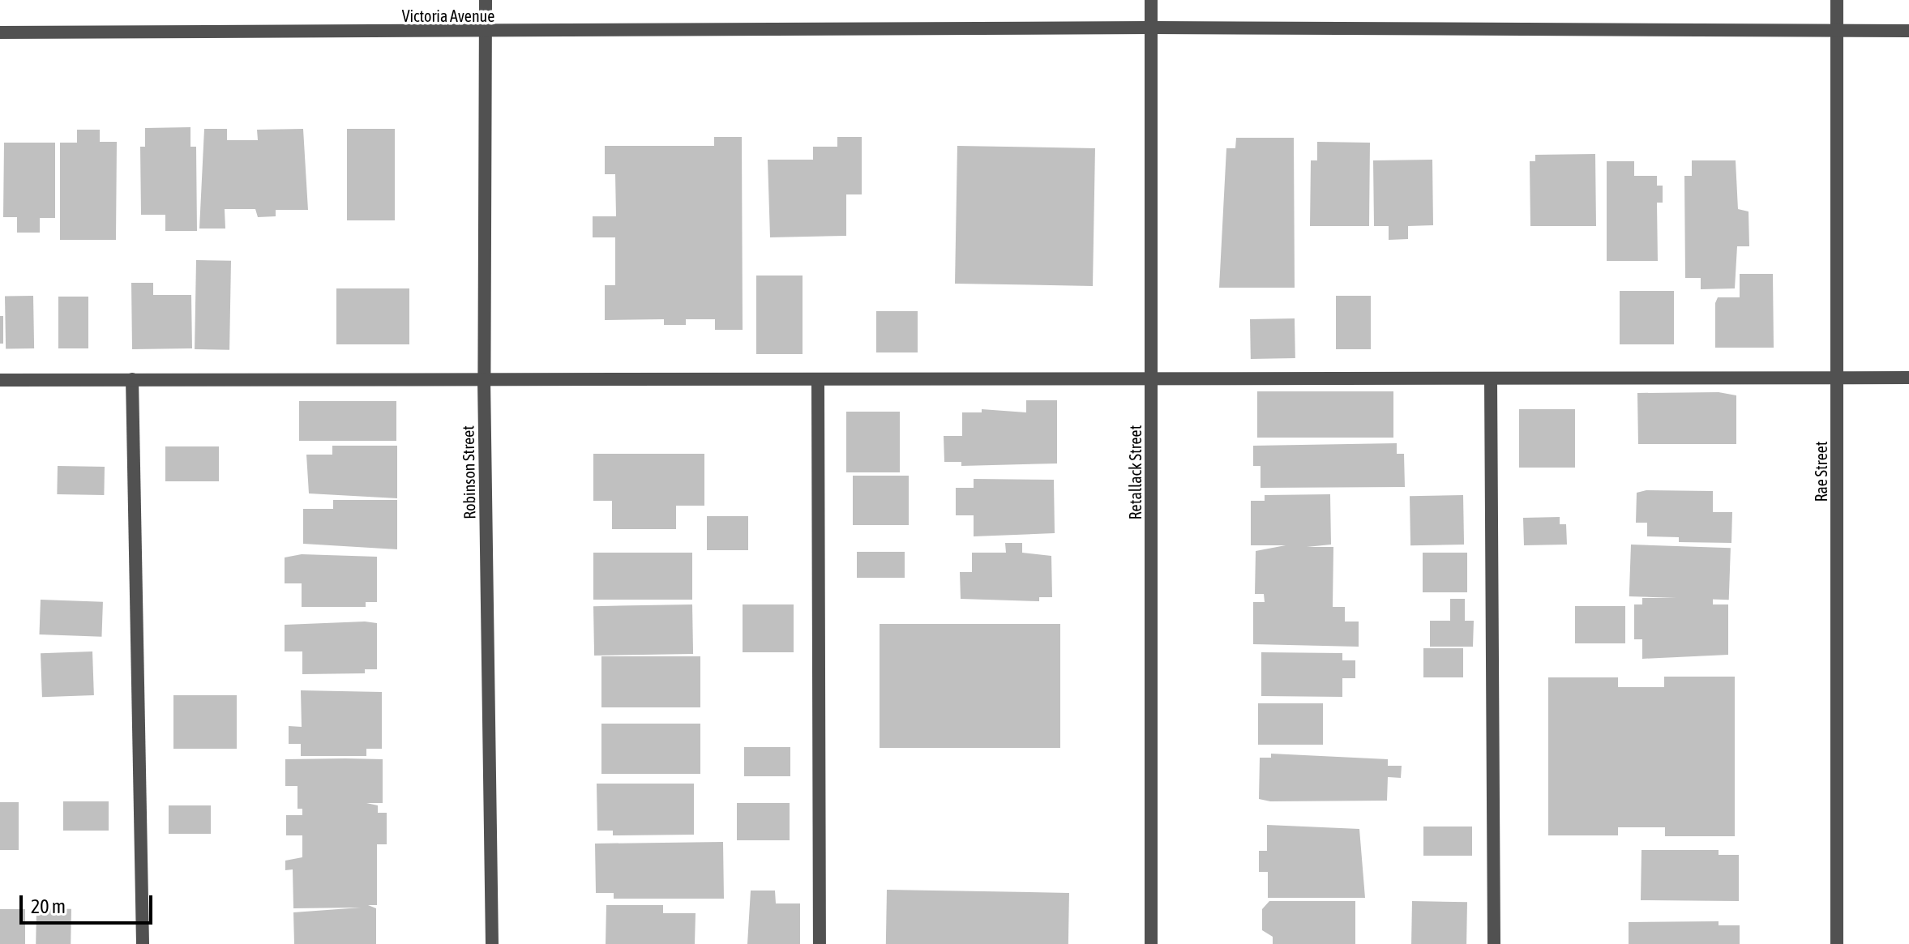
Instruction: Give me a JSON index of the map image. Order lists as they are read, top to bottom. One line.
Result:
{"streets":{"street":["Victoria Avenue","Rae Street","Robinson Street","Retallack Street"]},"crossings":[["Victoria Avenue","Rae Street"],["Victoria Avenue","Robinson Street"],["Victoria Avenue","Retallack Street"]],"scale_bar":"20 m"}
